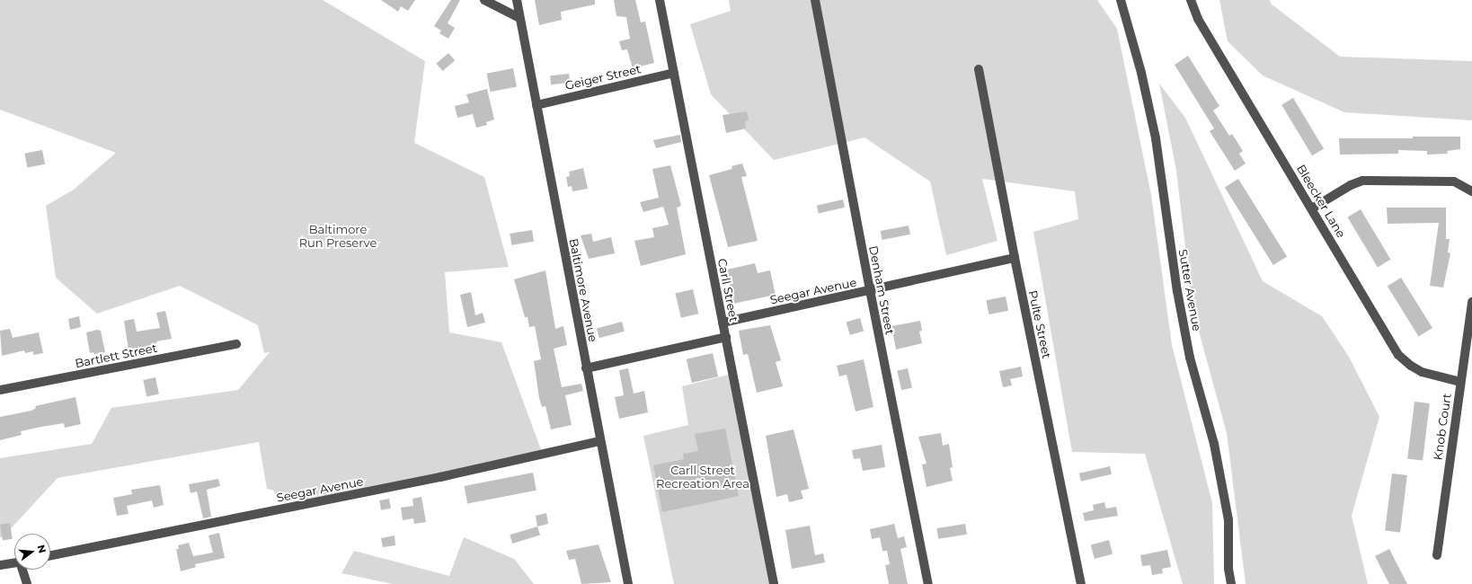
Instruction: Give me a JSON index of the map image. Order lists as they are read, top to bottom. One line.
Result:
{"streets":{"street":["Geiger Street","Bleecker Lane","Baltimore Avenue","Carll Street","Denham Street","Sutter Avenue","Seegar Avenue","Pulte Street","Bartlett Street","Knob Court"]},"crossings":[["Geiger Street","Baltimore Avenue"],["Geiger Street","Carll Street"],["Bleecker Lane","Knob Court"],["Baltimore Avenue","Seegar Avenue"],["Carll Street","Seegar Avenue"],["Denham Street","Seegar Avenue"],["Seegar Avenue","Pulte Street"]],"parks":["Baltimore Run Preserve","Carll Street Recreation Area"],"north":"right"}
